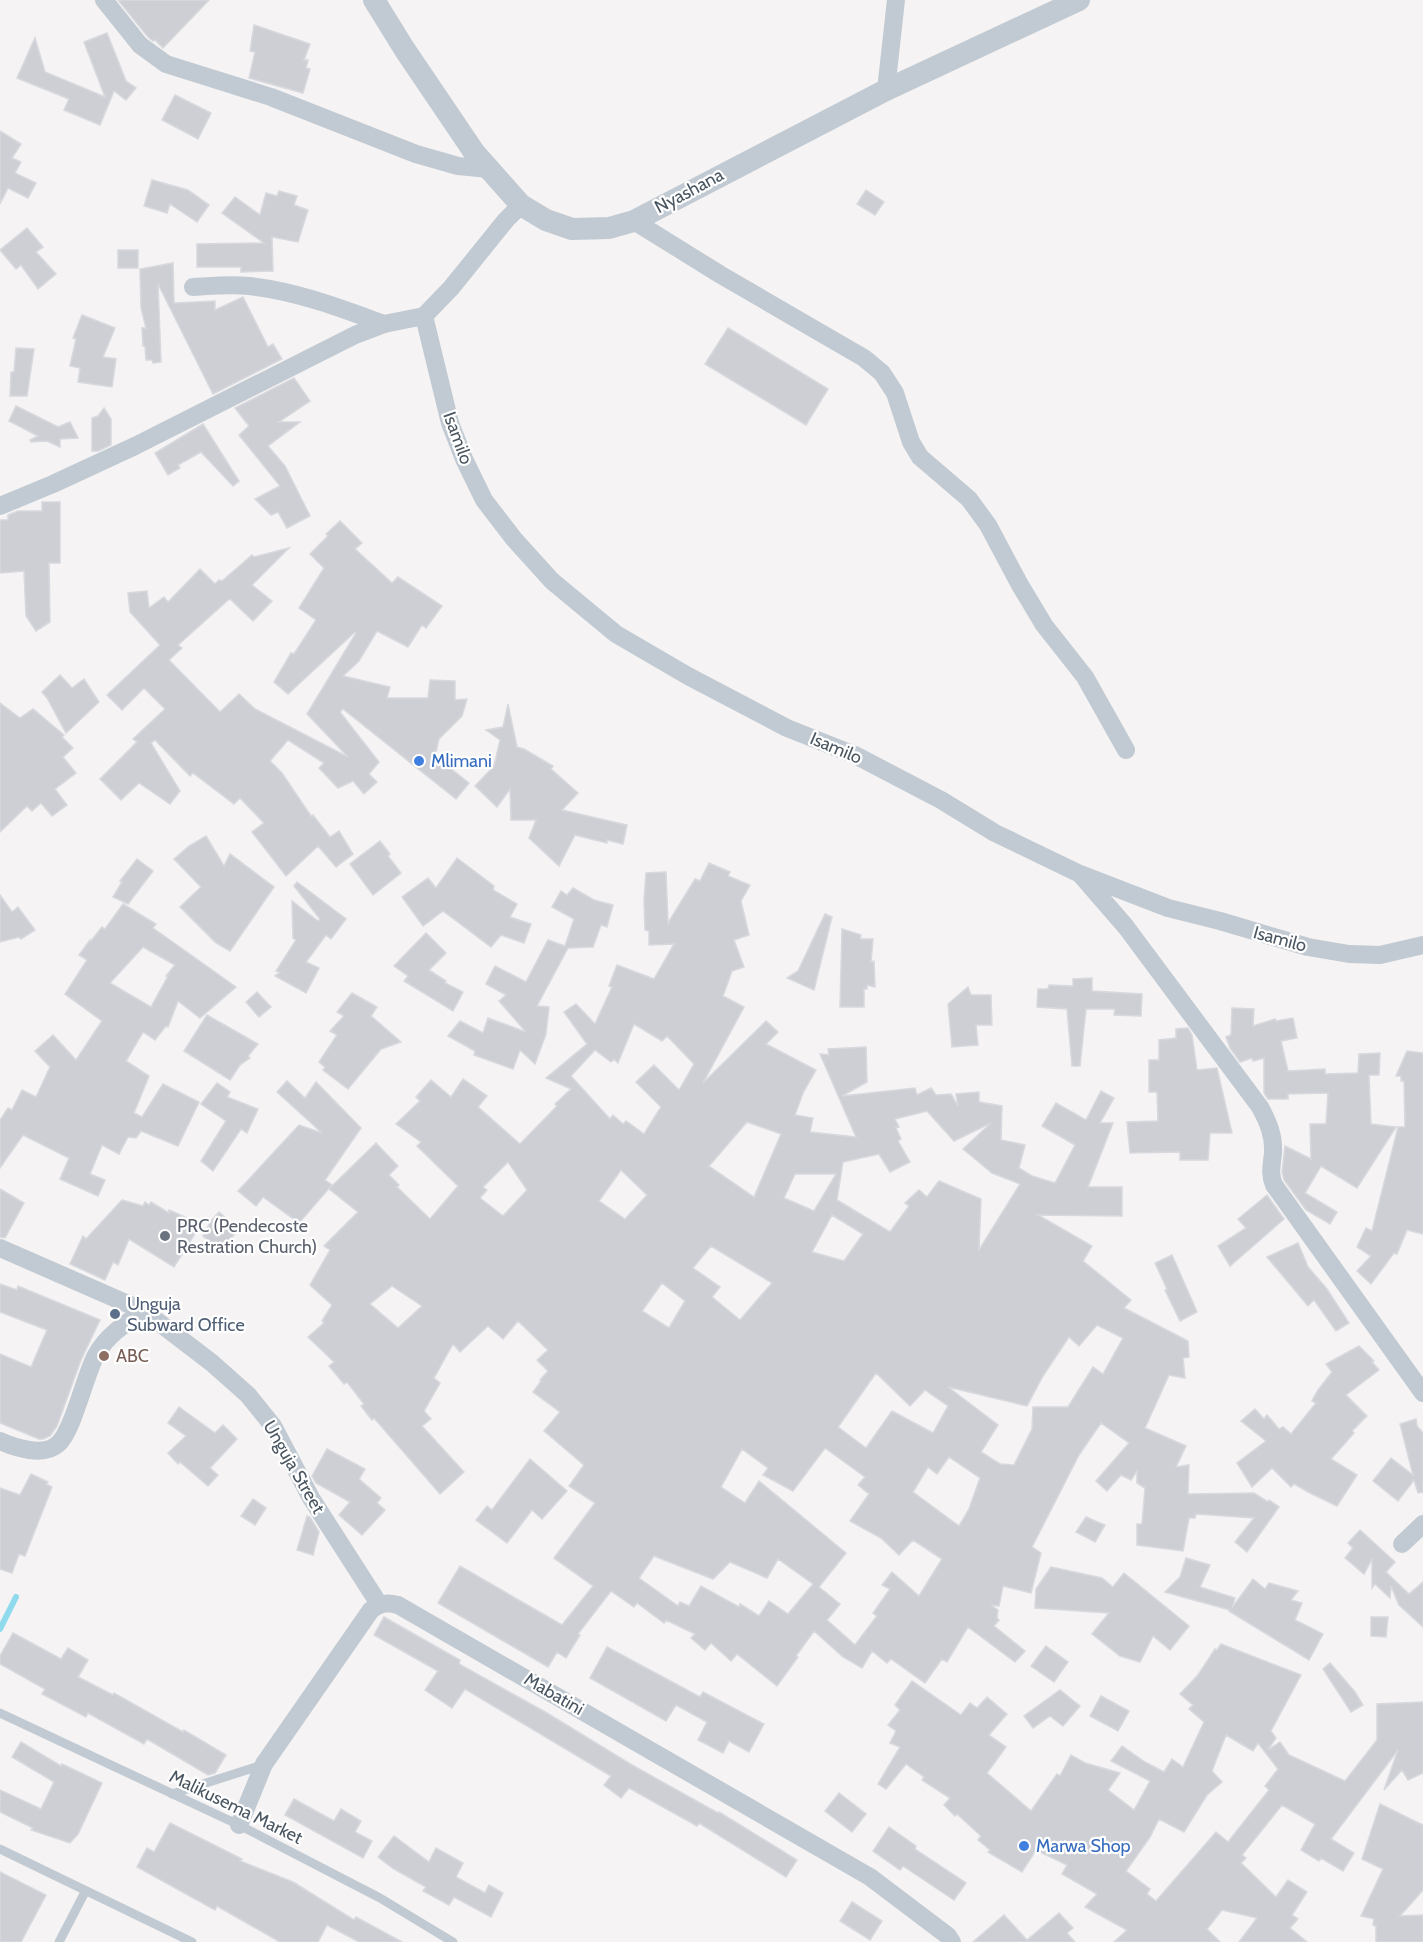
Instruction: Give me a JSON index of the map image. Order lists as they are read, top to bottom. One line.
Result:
{"streets":{"street":["Nyashana","Isamilo","Unguja Street","Mabatini"],"lane":["Malikusema Market"]},"crossings":[["Unguja Street","Mabatini"]],"places":["Mlimani","PRC (Pendecoste Restration Church)","Unguja Subward Office","ABC","Marwa Shop"]}
